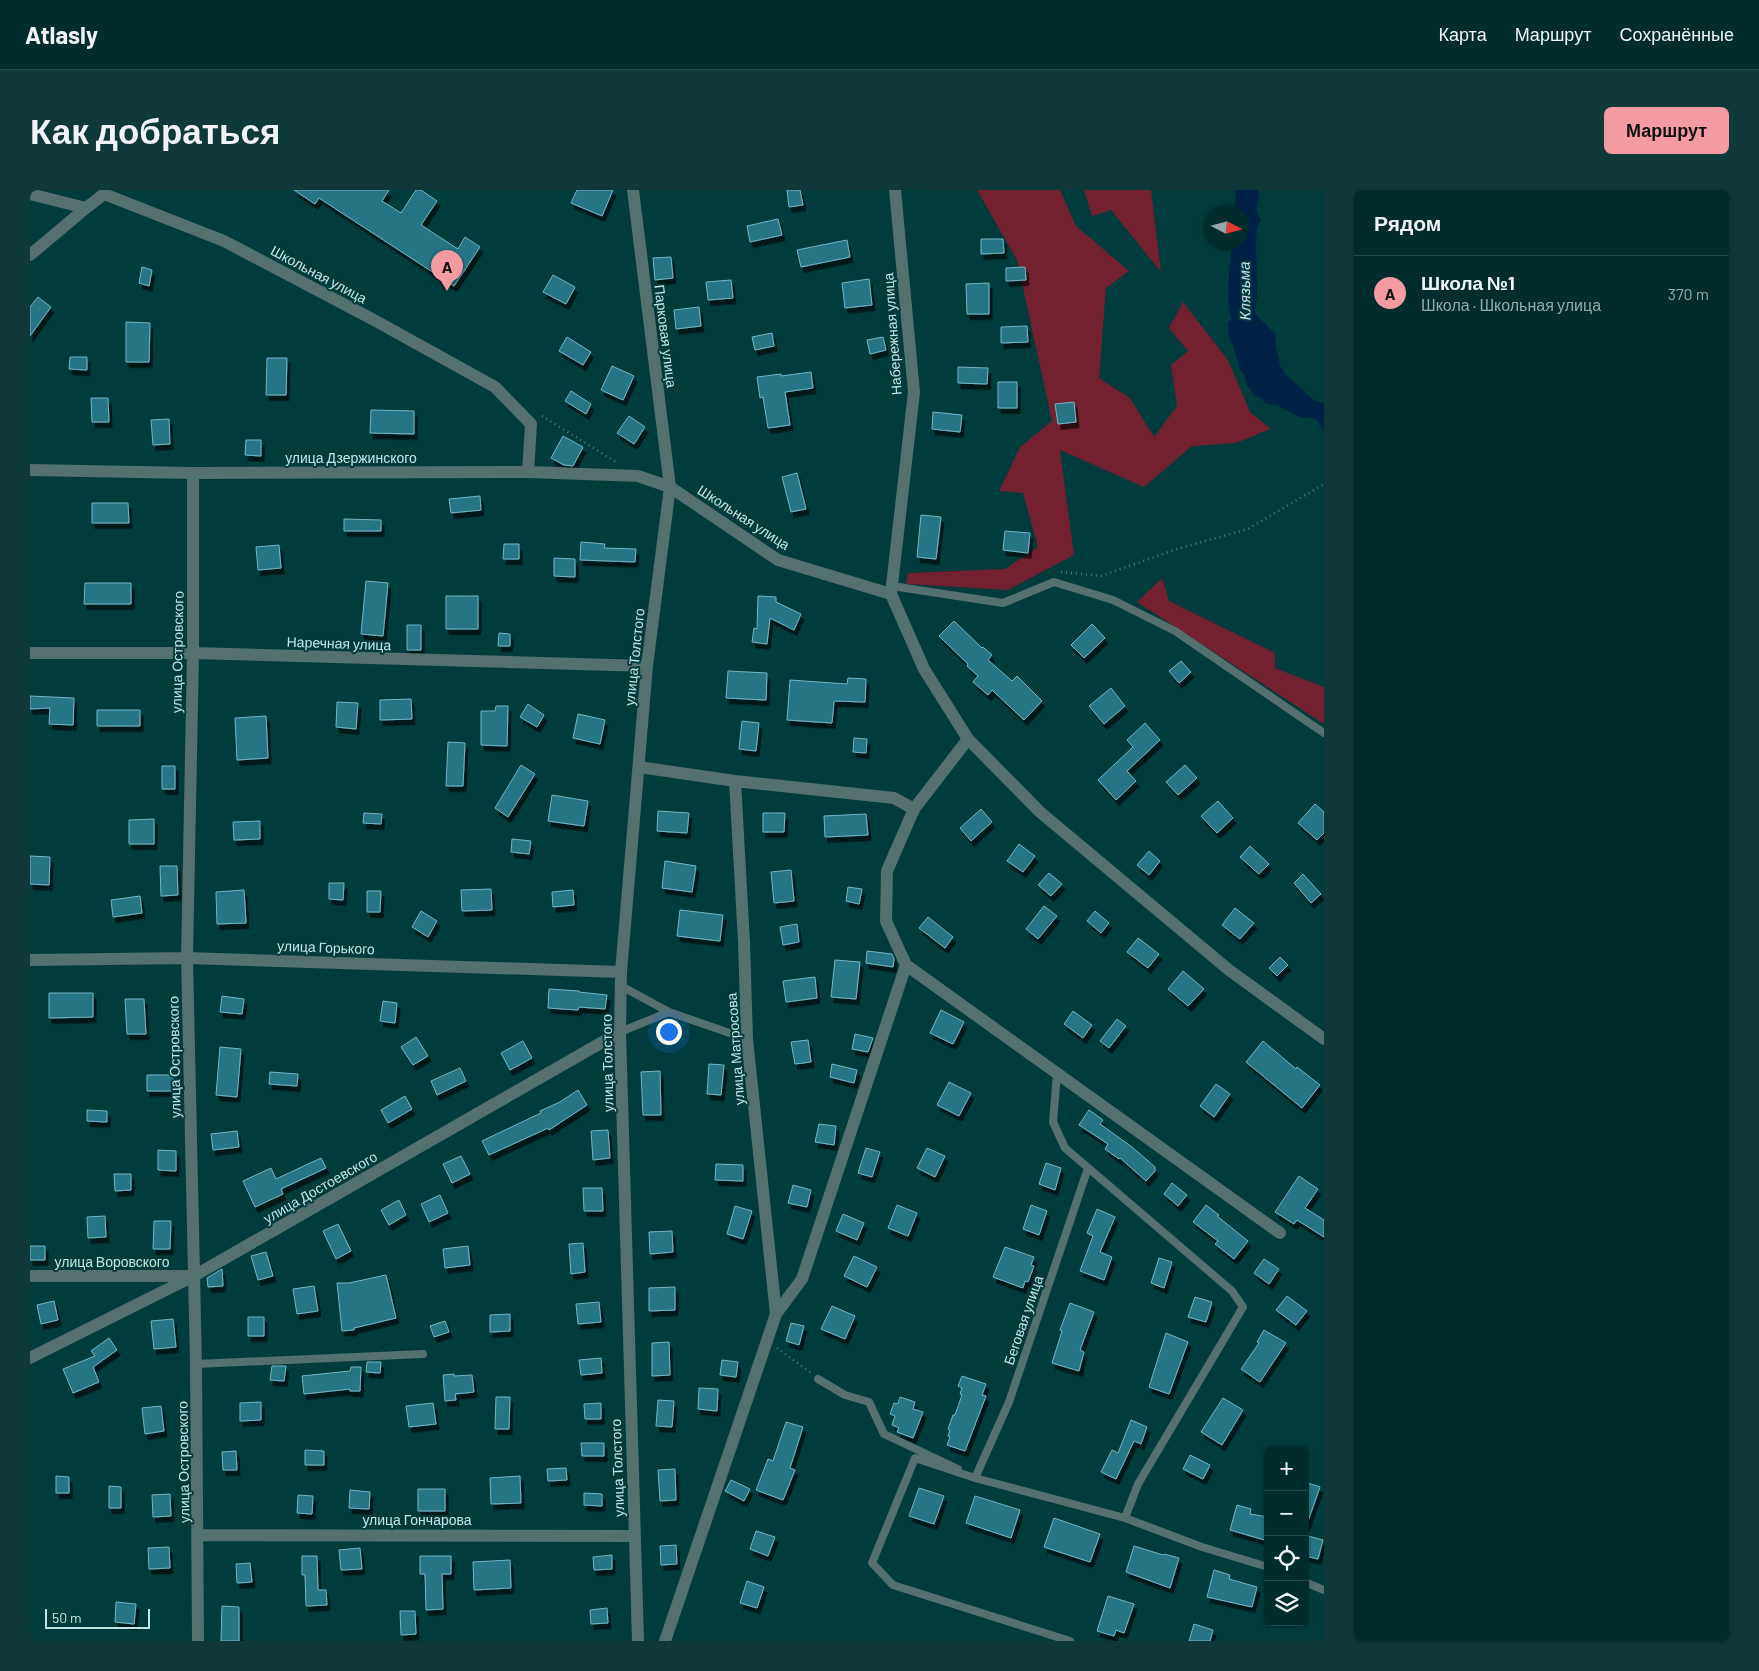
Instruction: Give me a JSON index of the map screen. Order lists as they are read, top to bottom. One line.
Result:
{"streets":{"street":["Школьная улица","Набережная улица","Парковая улица","улица Дзержинского","Наречная улица","улица Островского","улица Толстого","улица Горького","улица Матросова","улица Достоевского","улица Воровского","улица Гончарова"],"lane":["Беговая улица"]},"crossings":[["Школьная улица","Набережная улица"],["Школьная улица","Парковая улица"],["Школьная улица","улица Дзержинского"],["Школьная улица","улица Толстого"],["Парковая улица","улица Дзержинского"],["Парковая улица","улица Толстого"],["улица Дзержинского","улица Островского"],["улица Дзержинского","улица Толстого"],["Наречная улица","улица Островского"],["Наречная улица","улица Толстого"],["улица Островского","улица Горького"],["улица Островского","улица Достоевского"],["улица Островского","улица Воровского"],["улица Островского","улица Гончарова"],["улица Толстого","улица Горького"],["улица Толстого","улица Достоевского"],["улица Толстого","улица Гончарова"],["улица Достоевского","улица Воровского"]],"water":["Клязьма"],"scale_bar":"50 m","north":"right","page":{"header":"Atlasly","nav":["Карта","Маршрут","Сохранённые"],"buttons":"Маршрут","title":"Как добраться","heading":"Рядом","pins":"A","list":[{"mark":"A","name":"Школа №1","note":"Школа · Школьная улица","value":"370 m"}],"map_buttons":["+","−"],"scale":"50 m"}}
